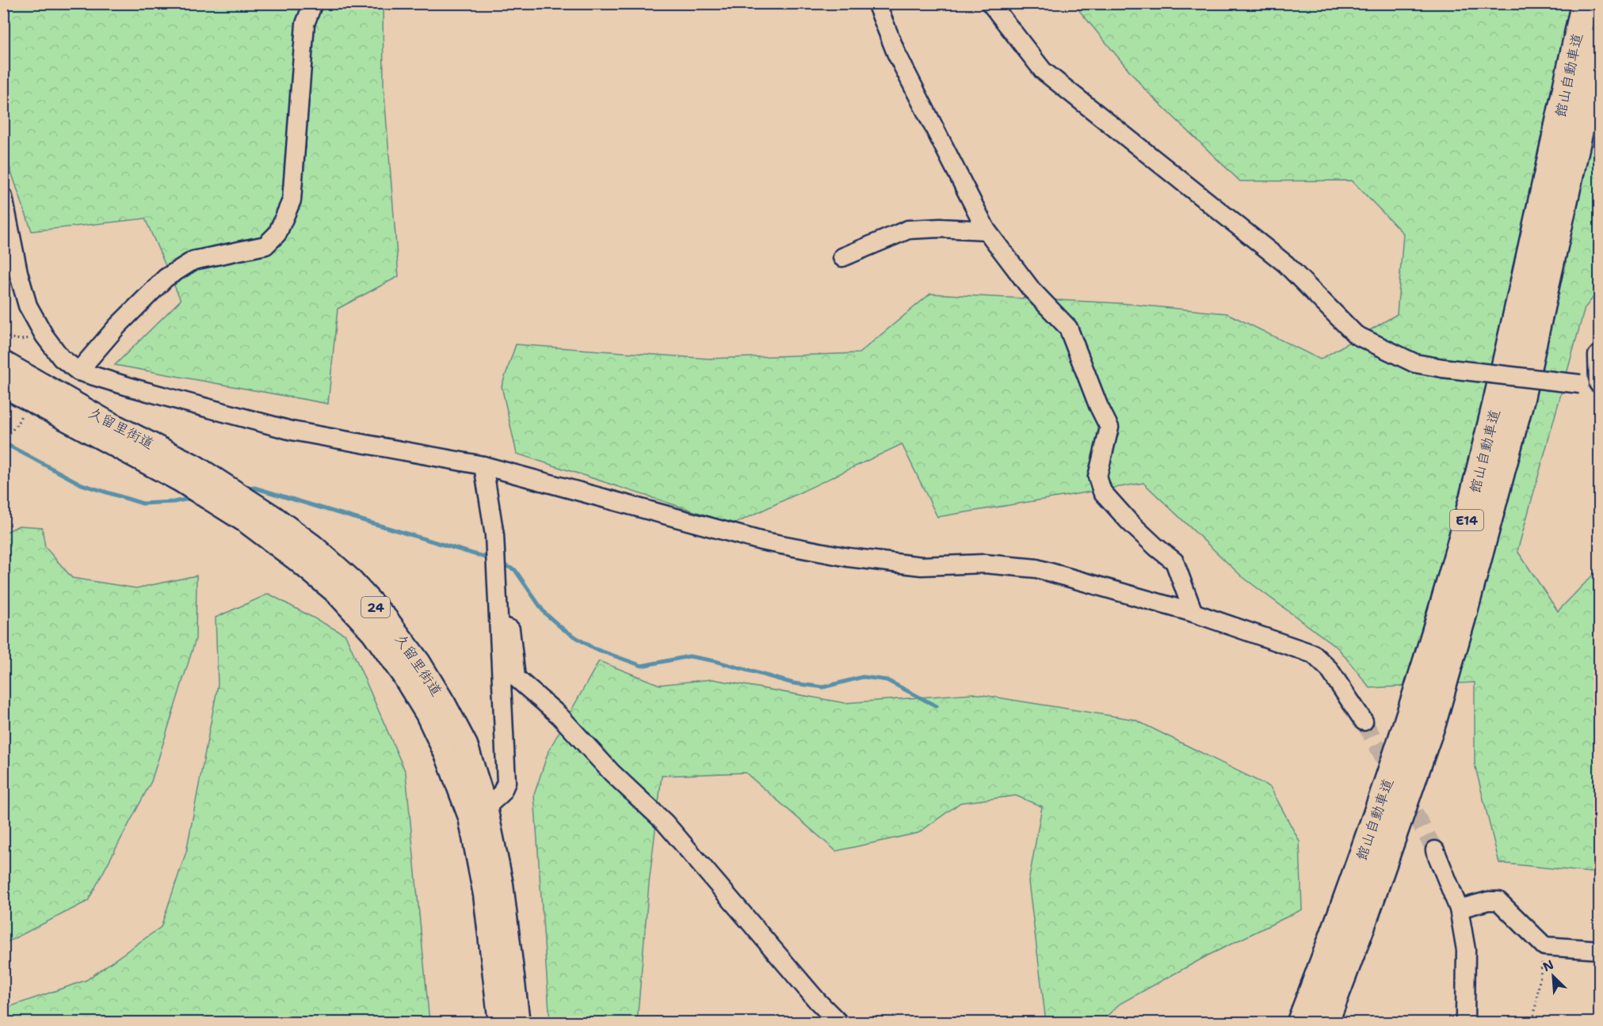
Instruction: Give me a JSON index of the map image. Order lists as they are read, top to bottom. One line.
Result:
{"streets":{"highway":["館山自動車道","E14"],"main road":["久留里街道","24"]},"north":"top left"}
